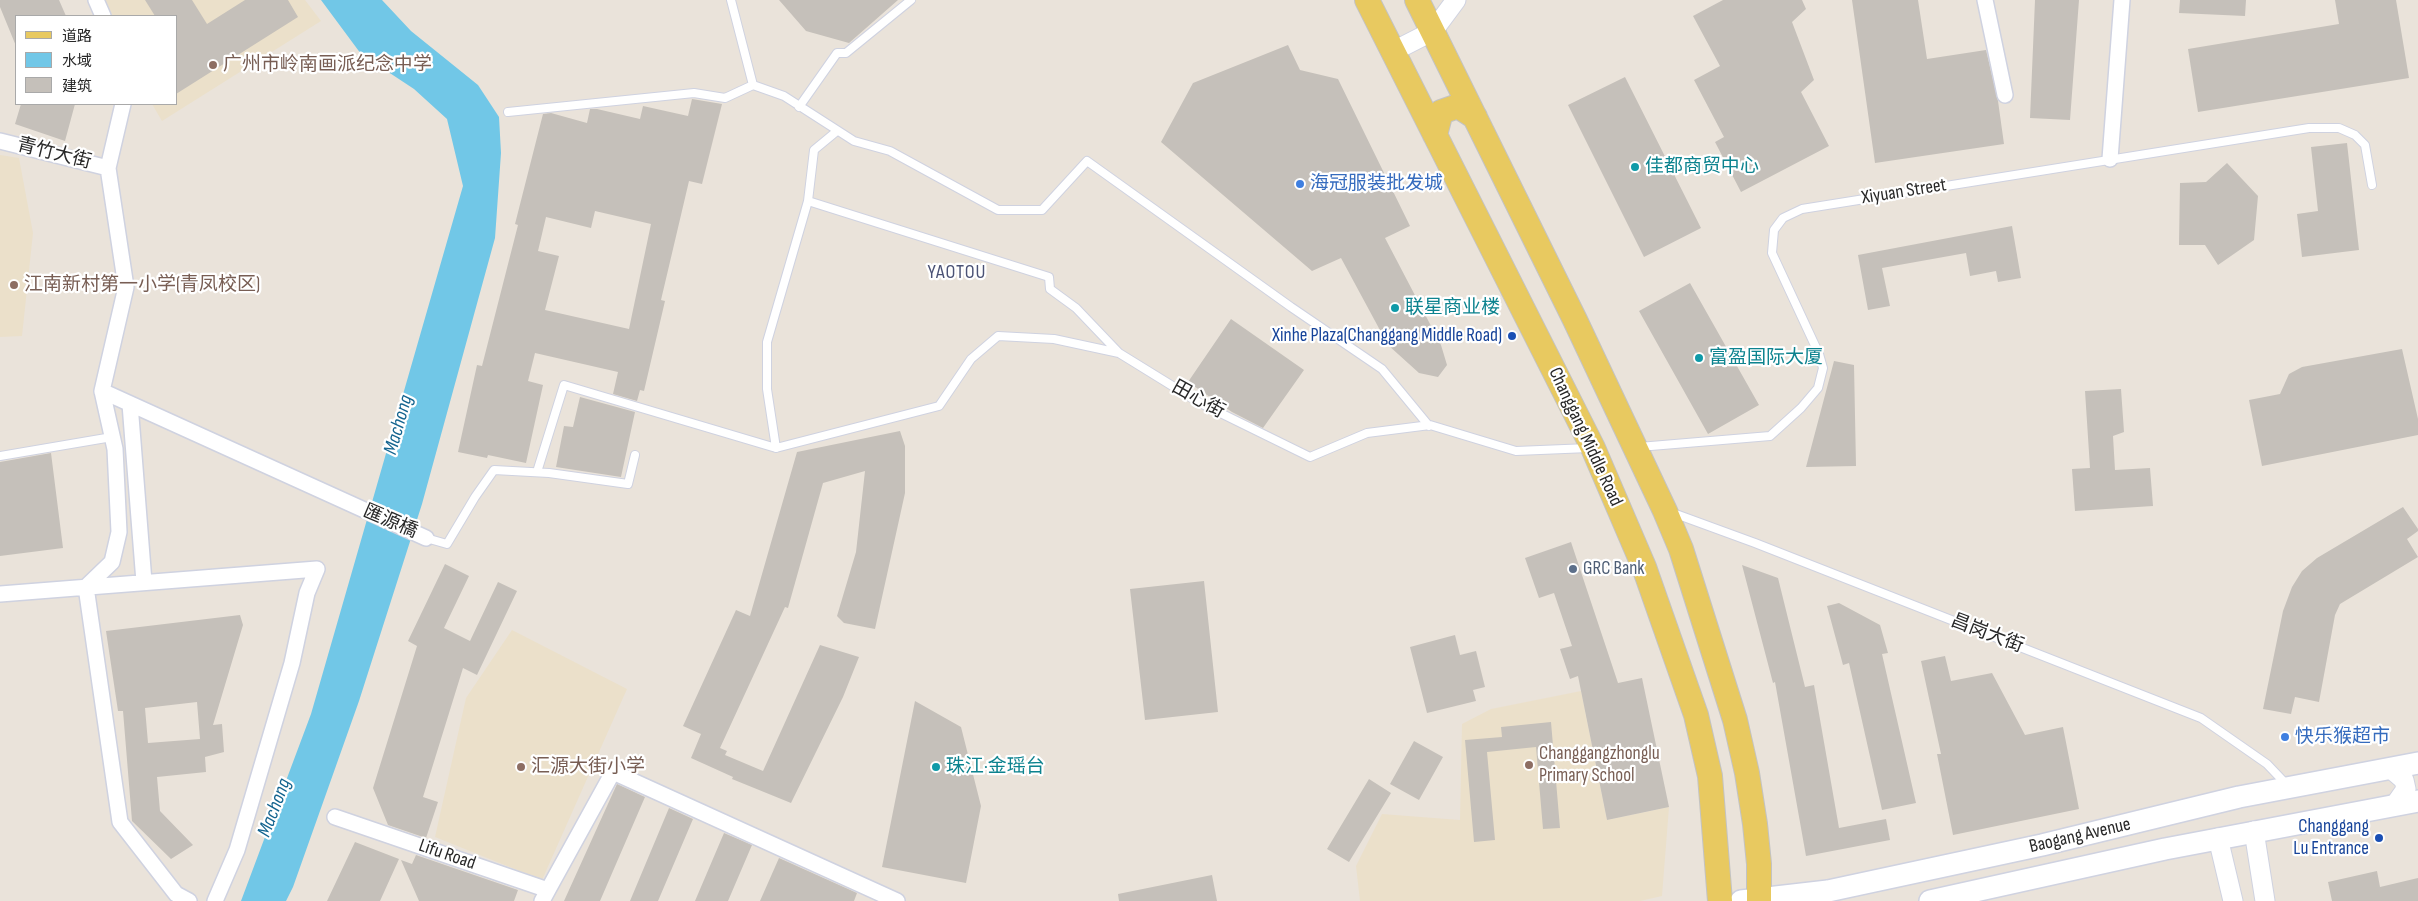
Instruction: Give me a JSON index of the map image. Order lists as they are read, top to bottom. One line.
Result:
{"streets":{"main road":["Changgang Middle Road","Baogang Avenue"],"street":["青竹大街","匯源橋","Lifu Road"],"lane":["Xiyuan Street","田心街","昌岗大街"]},"crossings":[["田心街","Changgang Middle Road"],["昌岗大街","Baogang Avenue"]],"districts":["YAOTOU"],"water":["Machong"],"places":["广州市岭南画派纪念中学","佳都商贸中心","海冠服装批发城","江南新村第一小学(青凤校区)","联星商业楼","Xinhe Plaza(Changgang Middle Road)","富盈国际大厦","GRC Bank","快乐猴超市","Changgangzhonglu Primary School","汇源大街小学","珠江·金瑶台","Changgang Lu Entrance"],"legend":["道路","水域","建筑"]}
